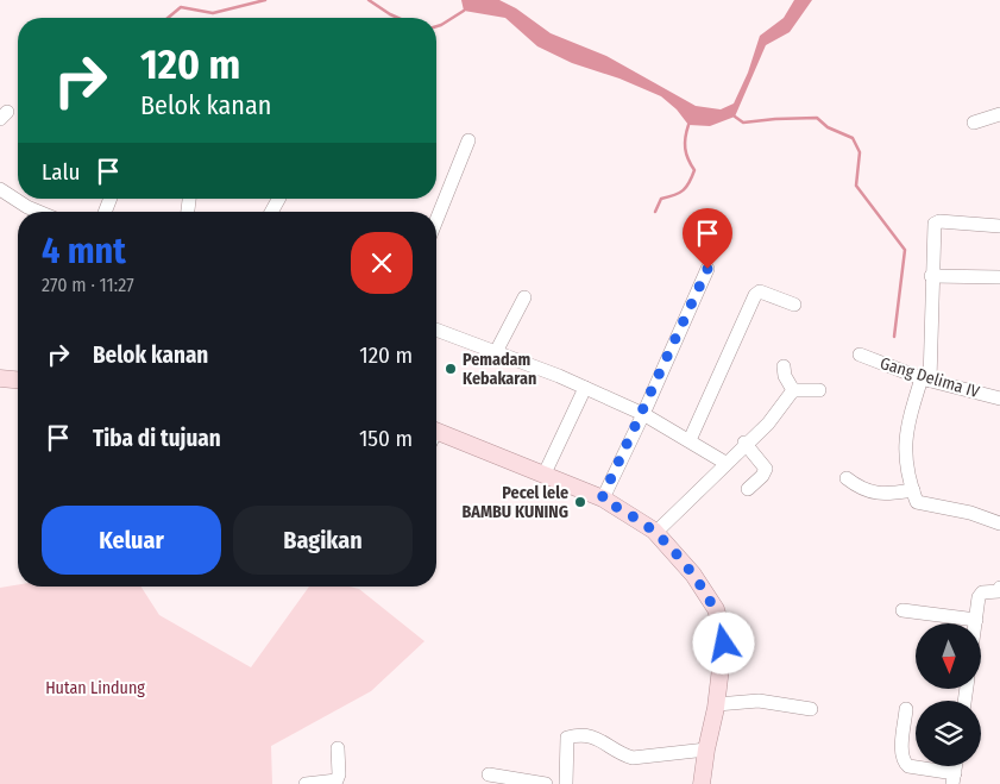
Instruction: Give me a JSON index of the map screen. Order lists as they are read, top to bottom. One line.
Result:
{"streets":{"street":["Gang Delima IV"]},"parks":["Hutan Lindung"],"places":["Pemadam Kebakaran","Pecel lele BAMBU KUNING"],"north":"bottom","page":{"turn":["120 m","Belok kanan"],"then":"Lalu","heading":["4 mnt","270 m · 11:27"],"list":[{"name":"Belok kanan","value":"120 m"},{"name":"Tiba di tujuan","value":"150 m"}],"buttons":["Keluar","Bagikan"]}}
